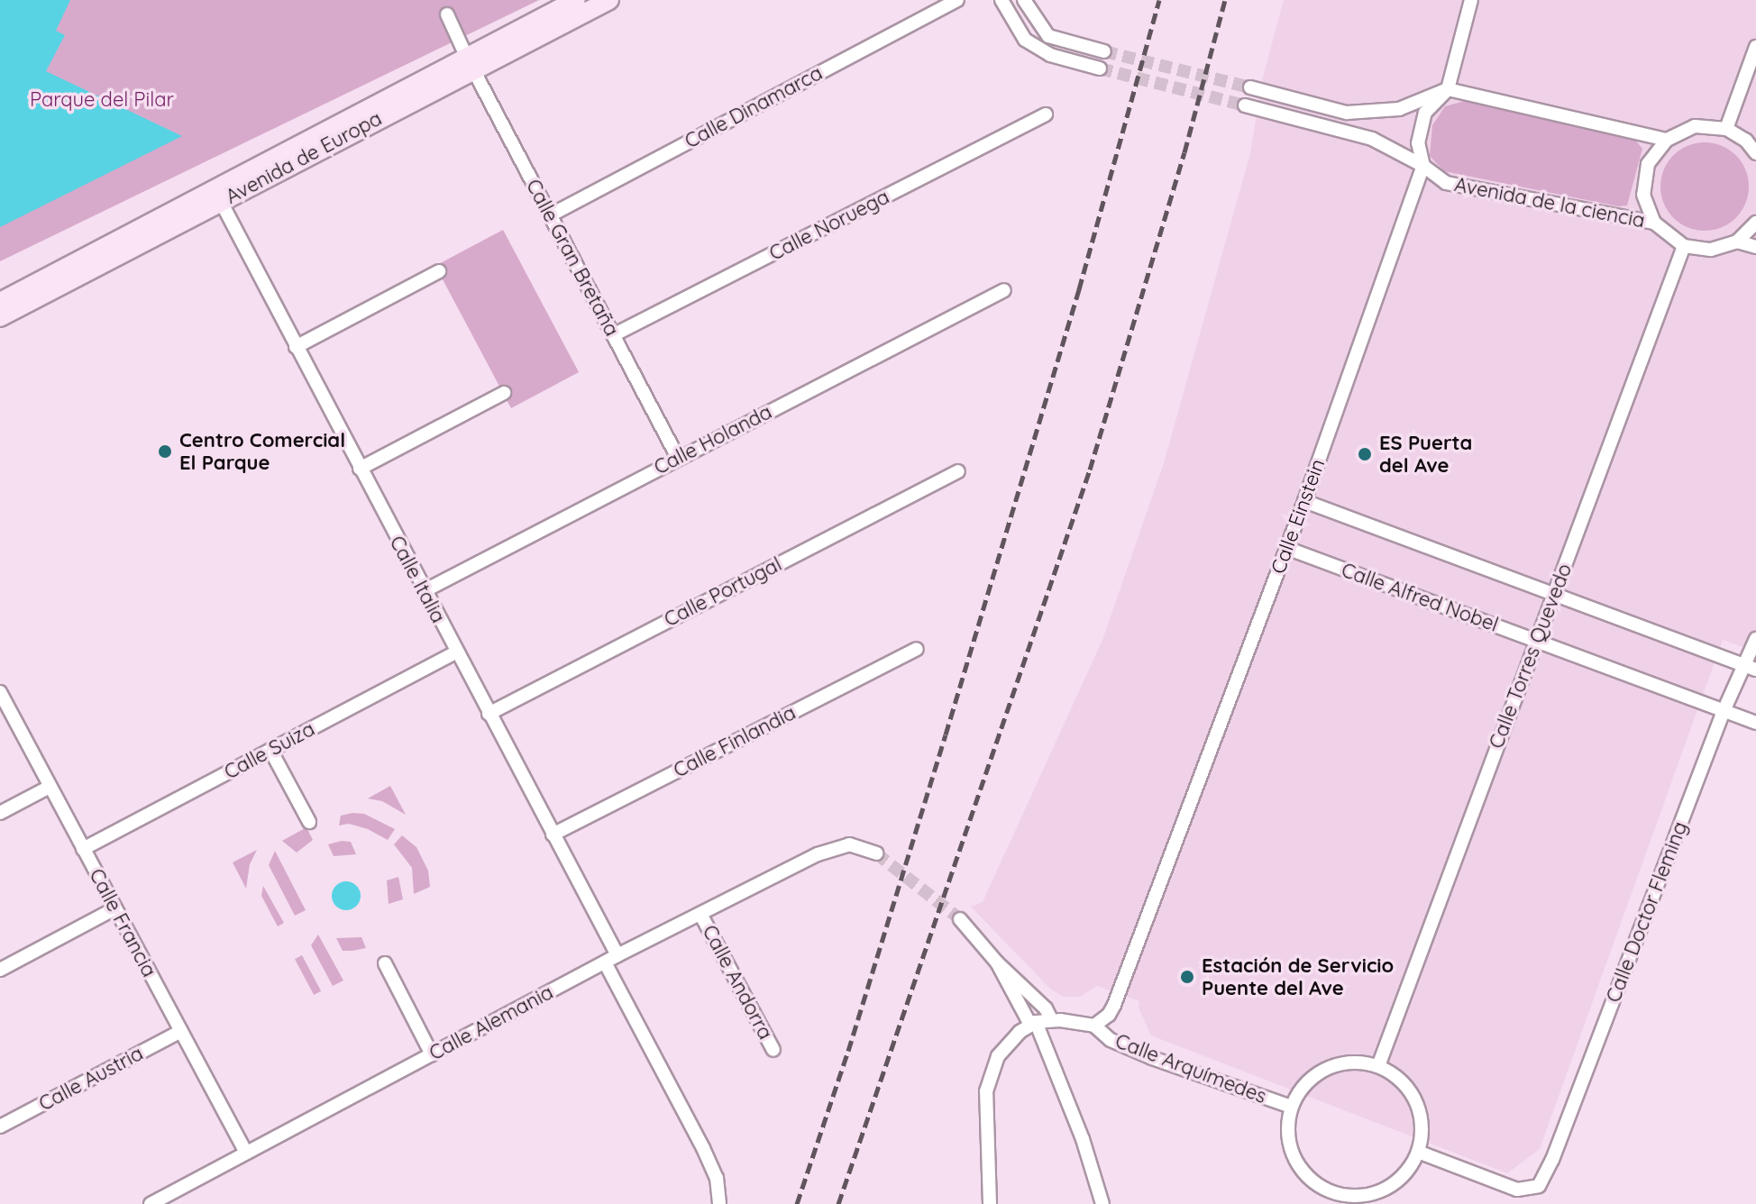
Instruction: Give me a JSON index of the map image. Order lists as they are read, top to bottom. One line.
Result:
{"streets":{"main road":["Avenida de Europa"],"street":["Calle Dinamarca","Avenida de la ciencia","Calle Noruega","Calle Gran Bretaña","Calle Holanda","Calle Einstein","Calle Italia","Calle Portugal","Calle Alfred Nobel","Calle Torres Quevedo","Calle Finlandia","Calle Suiza","Calle Doctor Fleming","Calle Francia","Calle Andorra","Calle Alemania","Calle Arquímedes","Calle Austria"]},"crossings":[["Calle Dinamarca","Calle Gran Bretaña"],["Avenida de Europa","Calle Gran Bretaña"],["Avenida de Europa","Calle Italia"],["Avenida de la ciencia","Calle Einstein"],["Calle Noruega","Calle Gran Bretaña"],["Calle Gran Bretaña","Calle Holanda"],["Calle Holanda","Calle Italia"],["Calle Einstein","Calle Alfred Nobel"],["Calle Einstein","Calle Arquímedes"],["Calle Italia","Calle Portugal"],["Calle Italia","Calle Finlandia"],["Calle Italia","Calle Suiza"],["Calle Italia","Calle Alemania"],["Calle Alfred Nobel","Calle Torres Quevedo"],["Calle Alfred Nobel","Calle Doctor Fleming"],["Calle Torres Quevedo","Calle Doctor Fleming"],["Calle Torres Quevedo","Calle Arquímedes"],["Calle Suiza","Calle Francia"],["Calle Doctor Fleming","Calle Arquímedes"],["Calle Francia","Calle Alemania"],["Calle Francia","Calle Austria"],["Calle Andorra","Calle Alemania"]],"parks":["Parque del Pilar"],"places":["Centro Comercial El Parque","ES Puerta del Ave","Estación de Servicio Puente del Ave"]}
